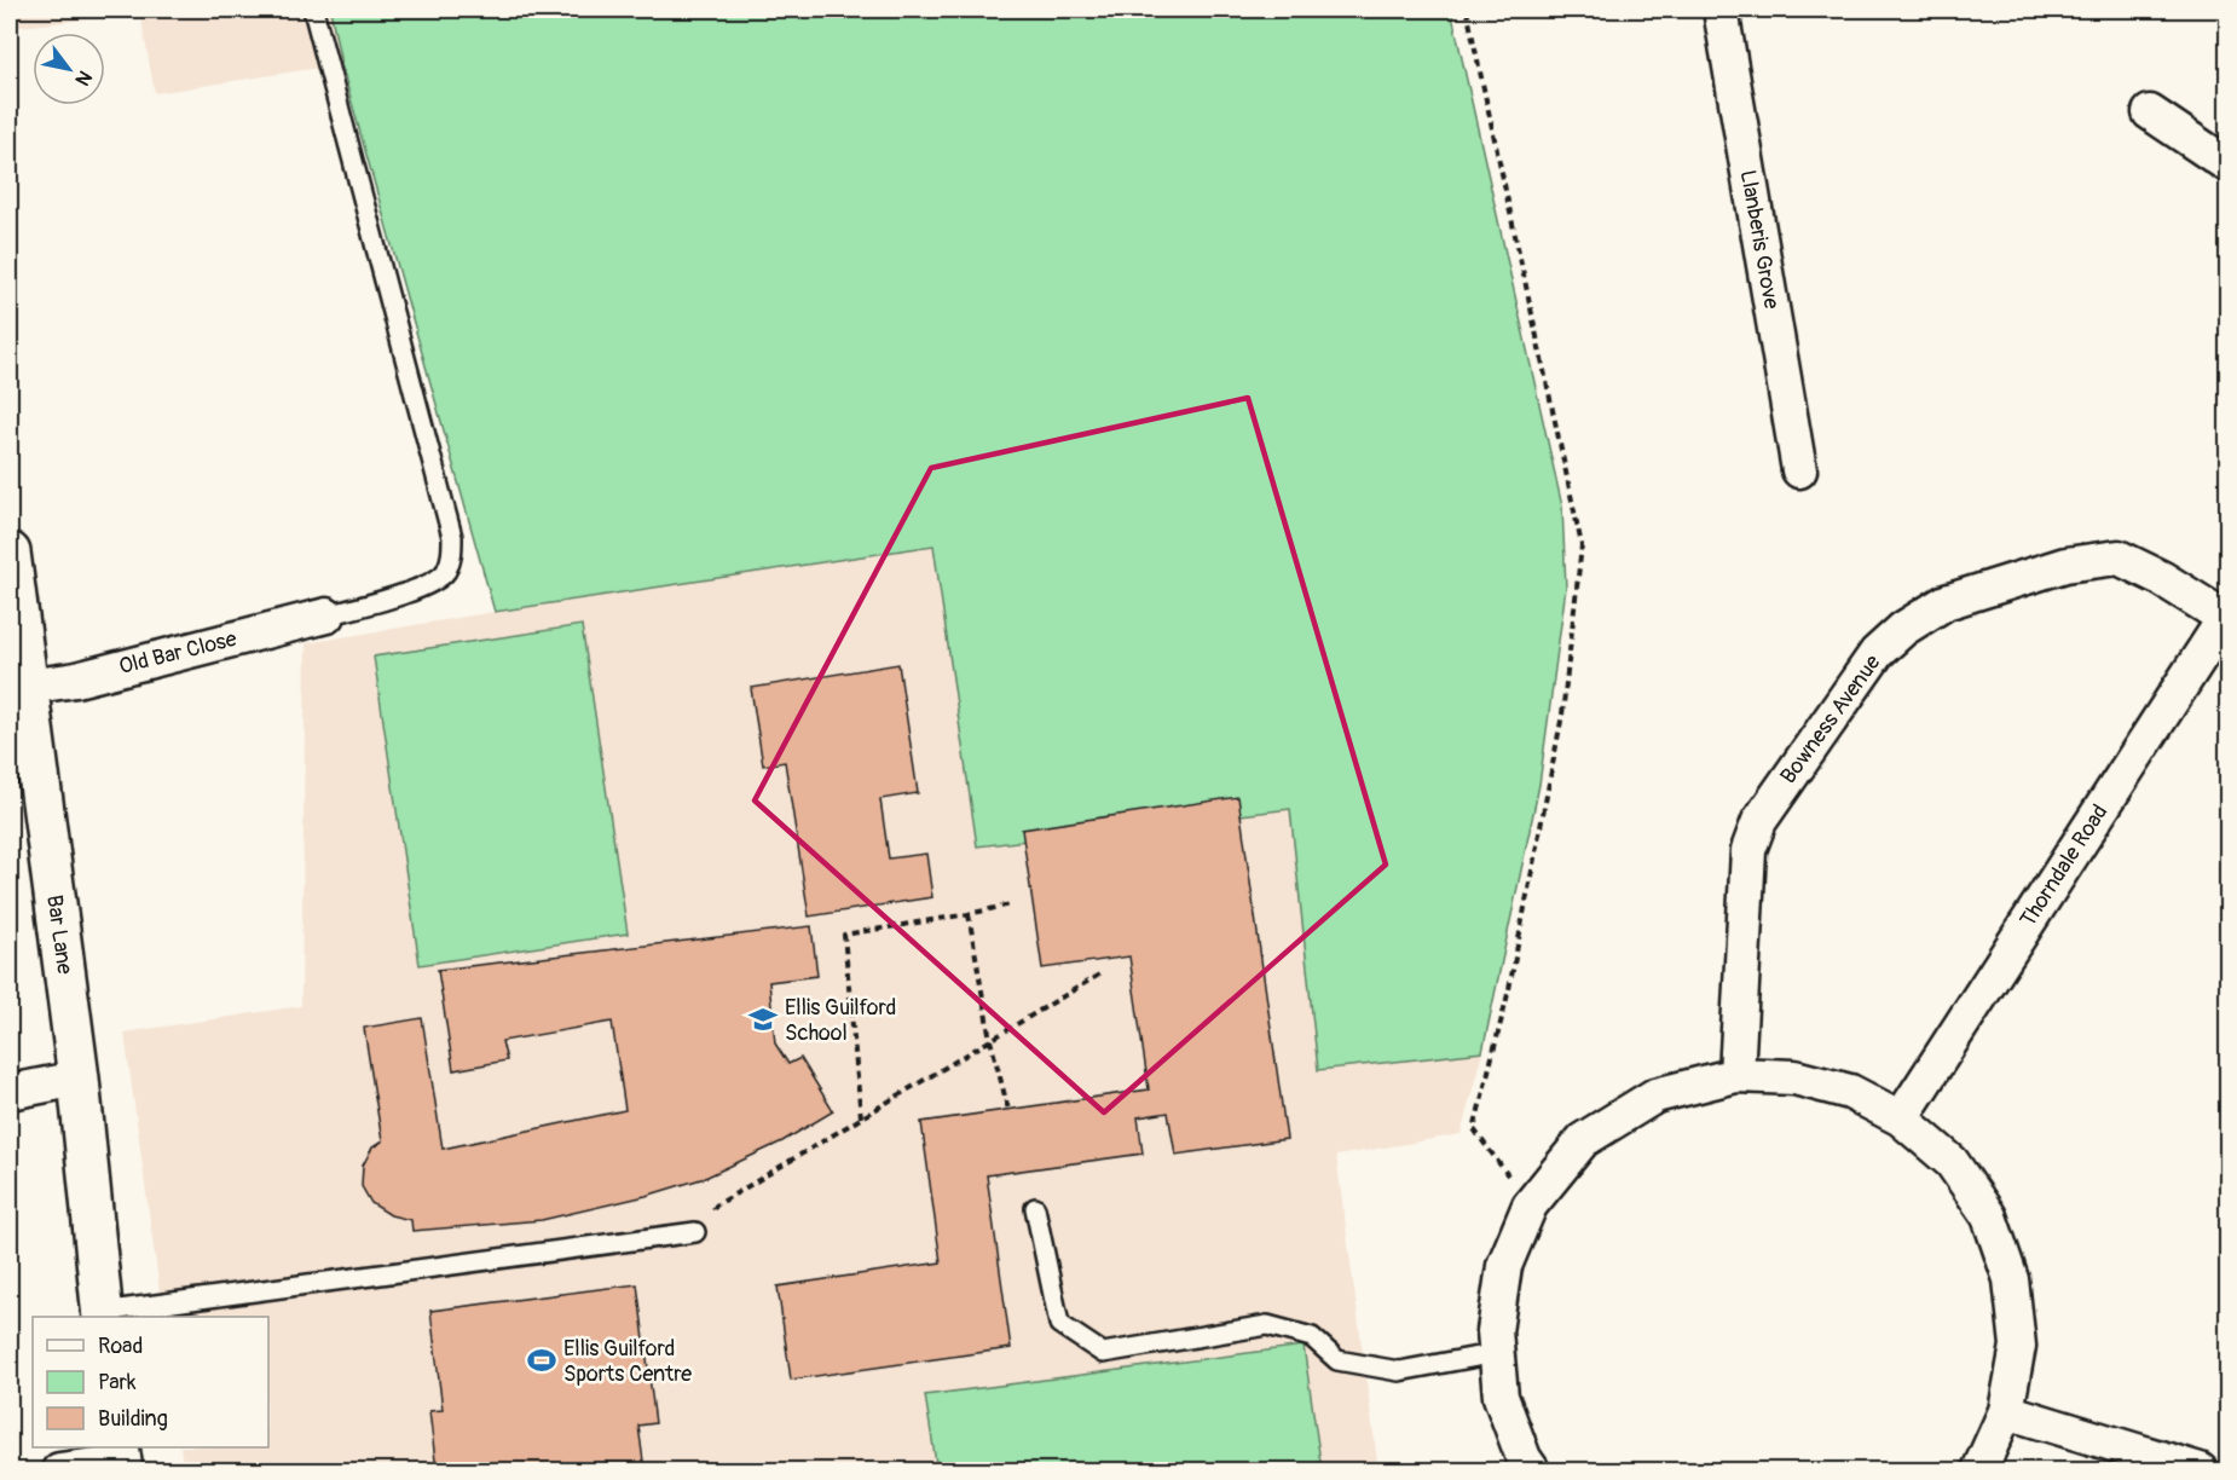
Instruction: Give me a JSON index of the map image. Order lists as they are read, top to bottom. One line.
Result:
{"streets":{"street":["Llanberis Grove","Old Bar Close","Bowness Avenue","Thorndale Road","Bar Lane"]},"crossings":[["Old Bar Close","Bar Lane"],["Bowness Avenue","Thorndale Road"]],"places":{"school or university":["Ellis Guilford School"],"sports":["Ellis Guilford Sports Centre"]},"legend":["Road","Park","Building"],"north":"bottom right"}
